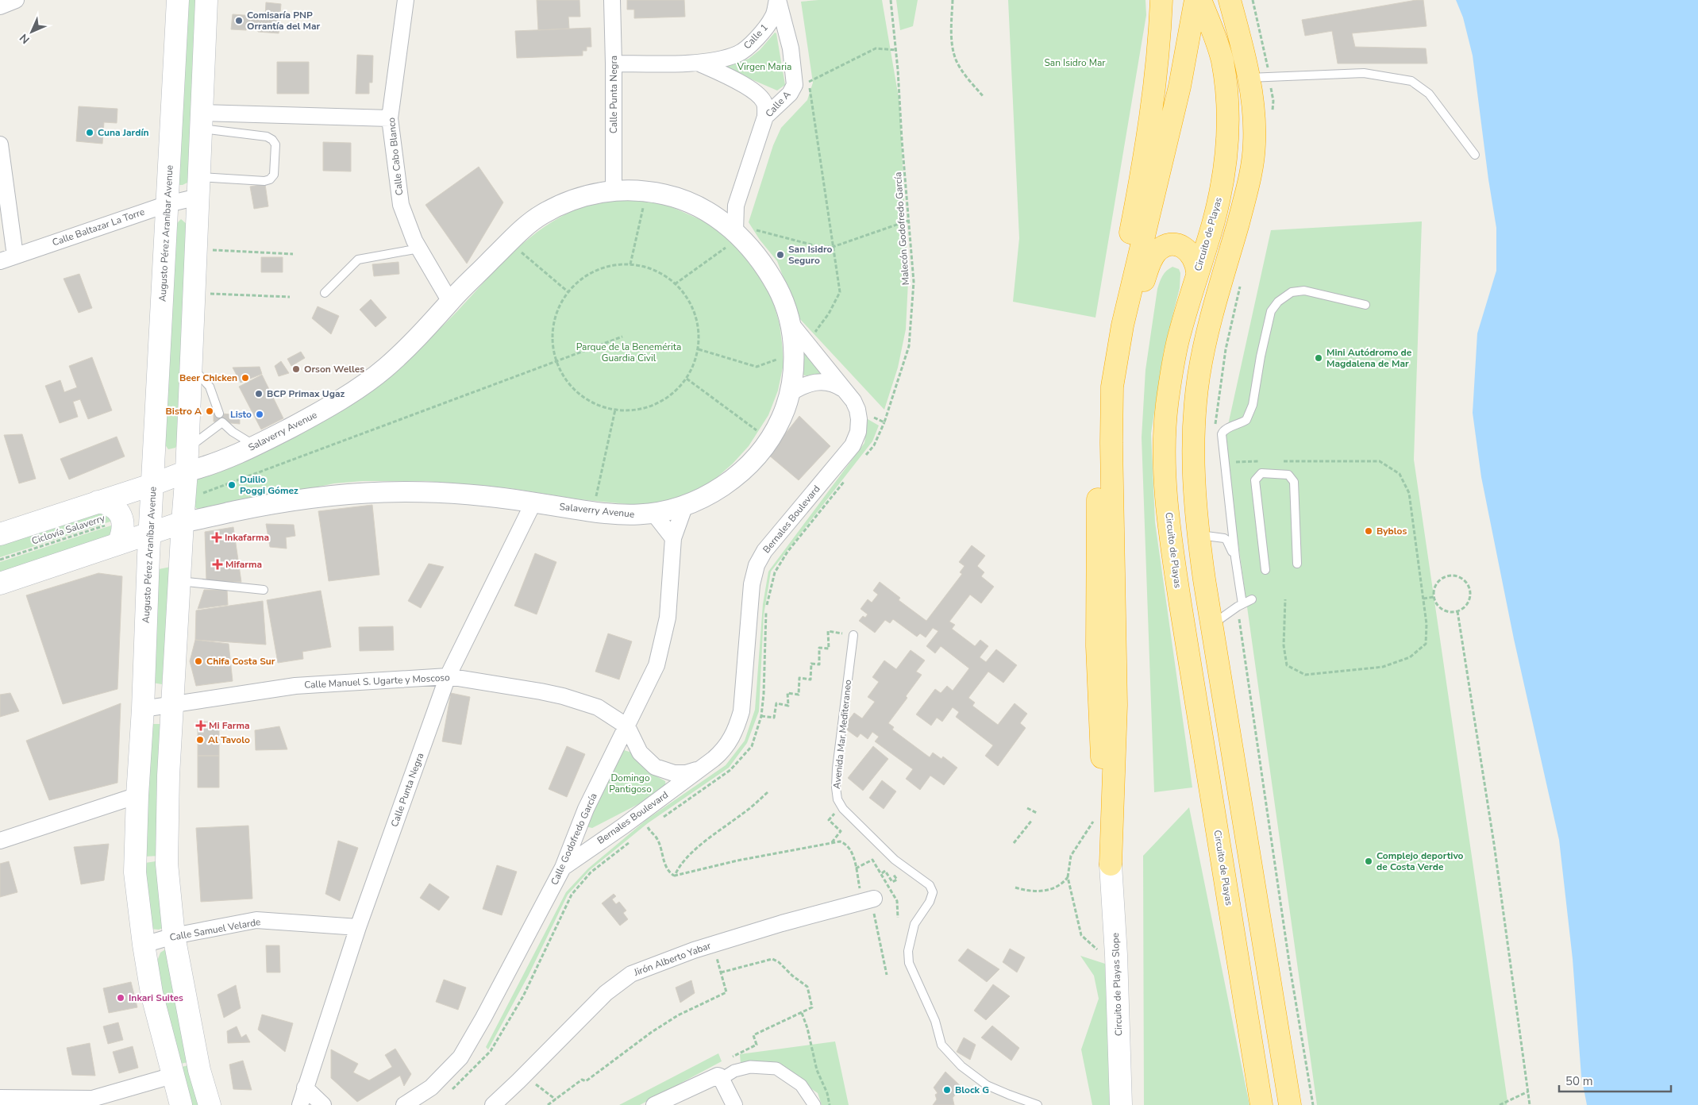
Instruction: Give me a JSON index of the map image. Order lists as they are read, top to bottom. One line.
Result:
{"streets":{"highway":["Circuito de Playas"],"main road":["Augusto Pérez Araníbar Avenue","Salaverry Avenue","Circuito de Playas Slope"],"street":["Calle 1","Calle Punta Negra","Calle A","Calle Cabo Blanco","Calle Baltazar La Torre","Bernales Boulevard","Calle Manuel S. Ugarte y Moscoso","Calle Godofredo García","Calle Samuel Velarde","Jirón Alberto Yabar"],"lane":["Avenida Mar Mediteraneo"],"path":["Malecón Godofredo García","Ciclovía Salaverry"]},"crossings":[["Calle 1","Calle Punta Negra"],["Calle 1","Calle A"],["Calle Punta Negra","Salaverry Avenue"],["Calle Punta Negra","Calle Manuel S. Ugarte y Moscoso"],["Calle Punta Negra","Calle Samuel Velarde"],["Calle A","Salaverry Avenue"],["Calle Cabo Blanco","Salaverry Avenue"],["Calle Baltazar La Torre","Augusto Pérez Araníbar Avenue"],["Malecón Godofredo García","Bernales Boulevard"],["Augusto Pérez Araníbar Avenue","Salaverry Avenue"],["Augusto Pérez Araníbar Avenue","Calle Manuel S. Ugarte y Moscoso"],["Augusto Pérez Araníbar Avenue","Calle Samuel Velarde"],["Salaverry Avenue","Calle Godofredo García"],["Bernales Boulevard","Calle Manuel S. Ugarte y Moscoso"],["Bernales Boulevard","Calle Godofredo García"],["Calle Manuel S. Ugarte y Moscoso","Calle Godofredo García"]],"parks":["San Isidro Mar","Virgen Maria","Parque de la Benemérita Guardia Civil","Domingo Pantigoso"],"places":{"other":["Comisaría PNP Orrantía del Mar","Cuna Jardín","San Isidro Seguro","Mini Autódromo de Magdalena de Mar","Orson Welles","Beer Chicken","BCP Primax Ugaz","Bistro A","Listo","Duilio Poggi Gómez","Byblos","Chifa Costa Sur","Al Tavolo","Complejo deportivo de Costa Verde","Inkari Suites","Block G"],"health":["Inkafarma","Mifarma","Mi Farma"]},"scale_bar":"50 m","north":"bottom left"}
